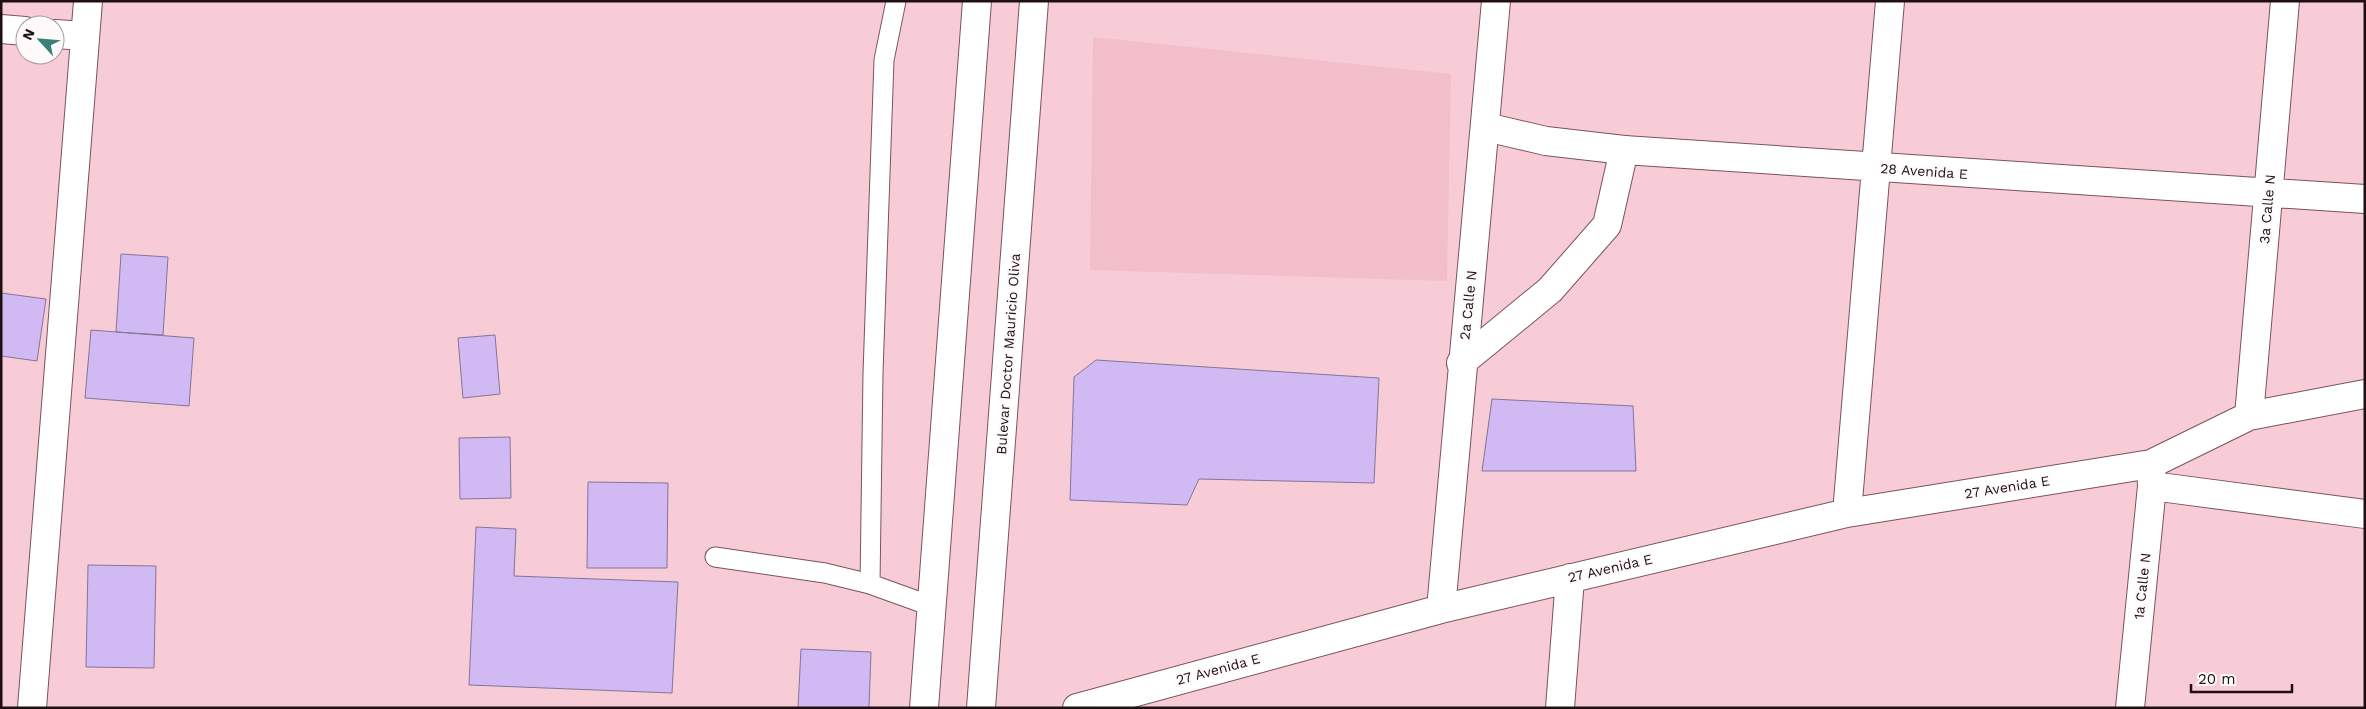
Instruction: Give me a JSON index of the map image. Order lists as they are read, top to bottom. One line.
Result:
{"streets":{"main road":["28 Avenida E","3a Calle N","2a Calle N","Bulevar Doctor Mauricio Oliva","27 Avenida E","1a Calle N"]},"crossings":[["28 Avenida E","3a Calle N"],["28 Avenida E","2a Calle N"],["2a Calle N","27 Avenida E"],["27 Avenida E","1a Calle N"]],"scale_bar":"20 m","north":"top left"}
